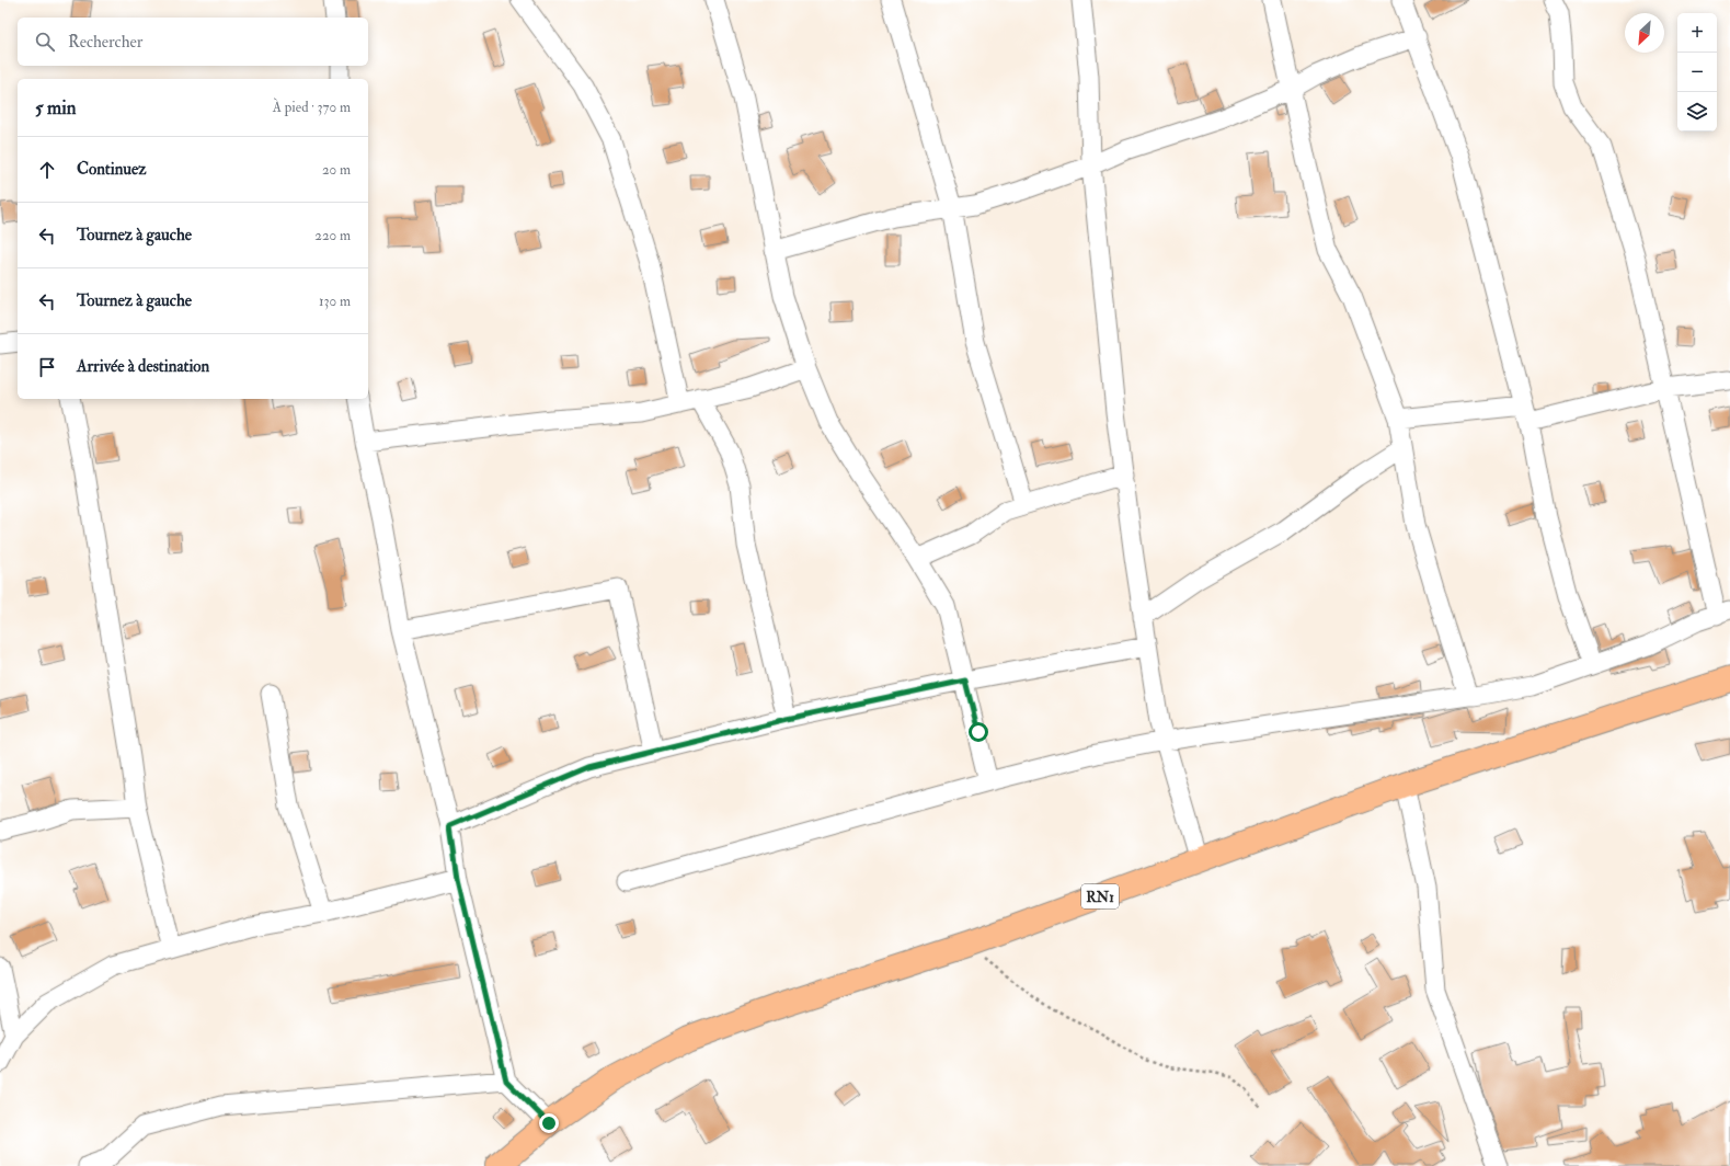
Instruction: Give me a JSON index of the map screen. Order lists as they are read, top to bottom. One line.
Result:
{"streets":{"highway":["RN1"]},"north":"bottom left","page":{"map_buttons":["+","−"],"search":"Rechercher","heading":["5 min","À pied · 370 m"],"list":[["Continuez","20 m"],["Tournez à gauche","220 m"],["Tournez à gauche","130 m"],"Arrivée à destination"]}}
